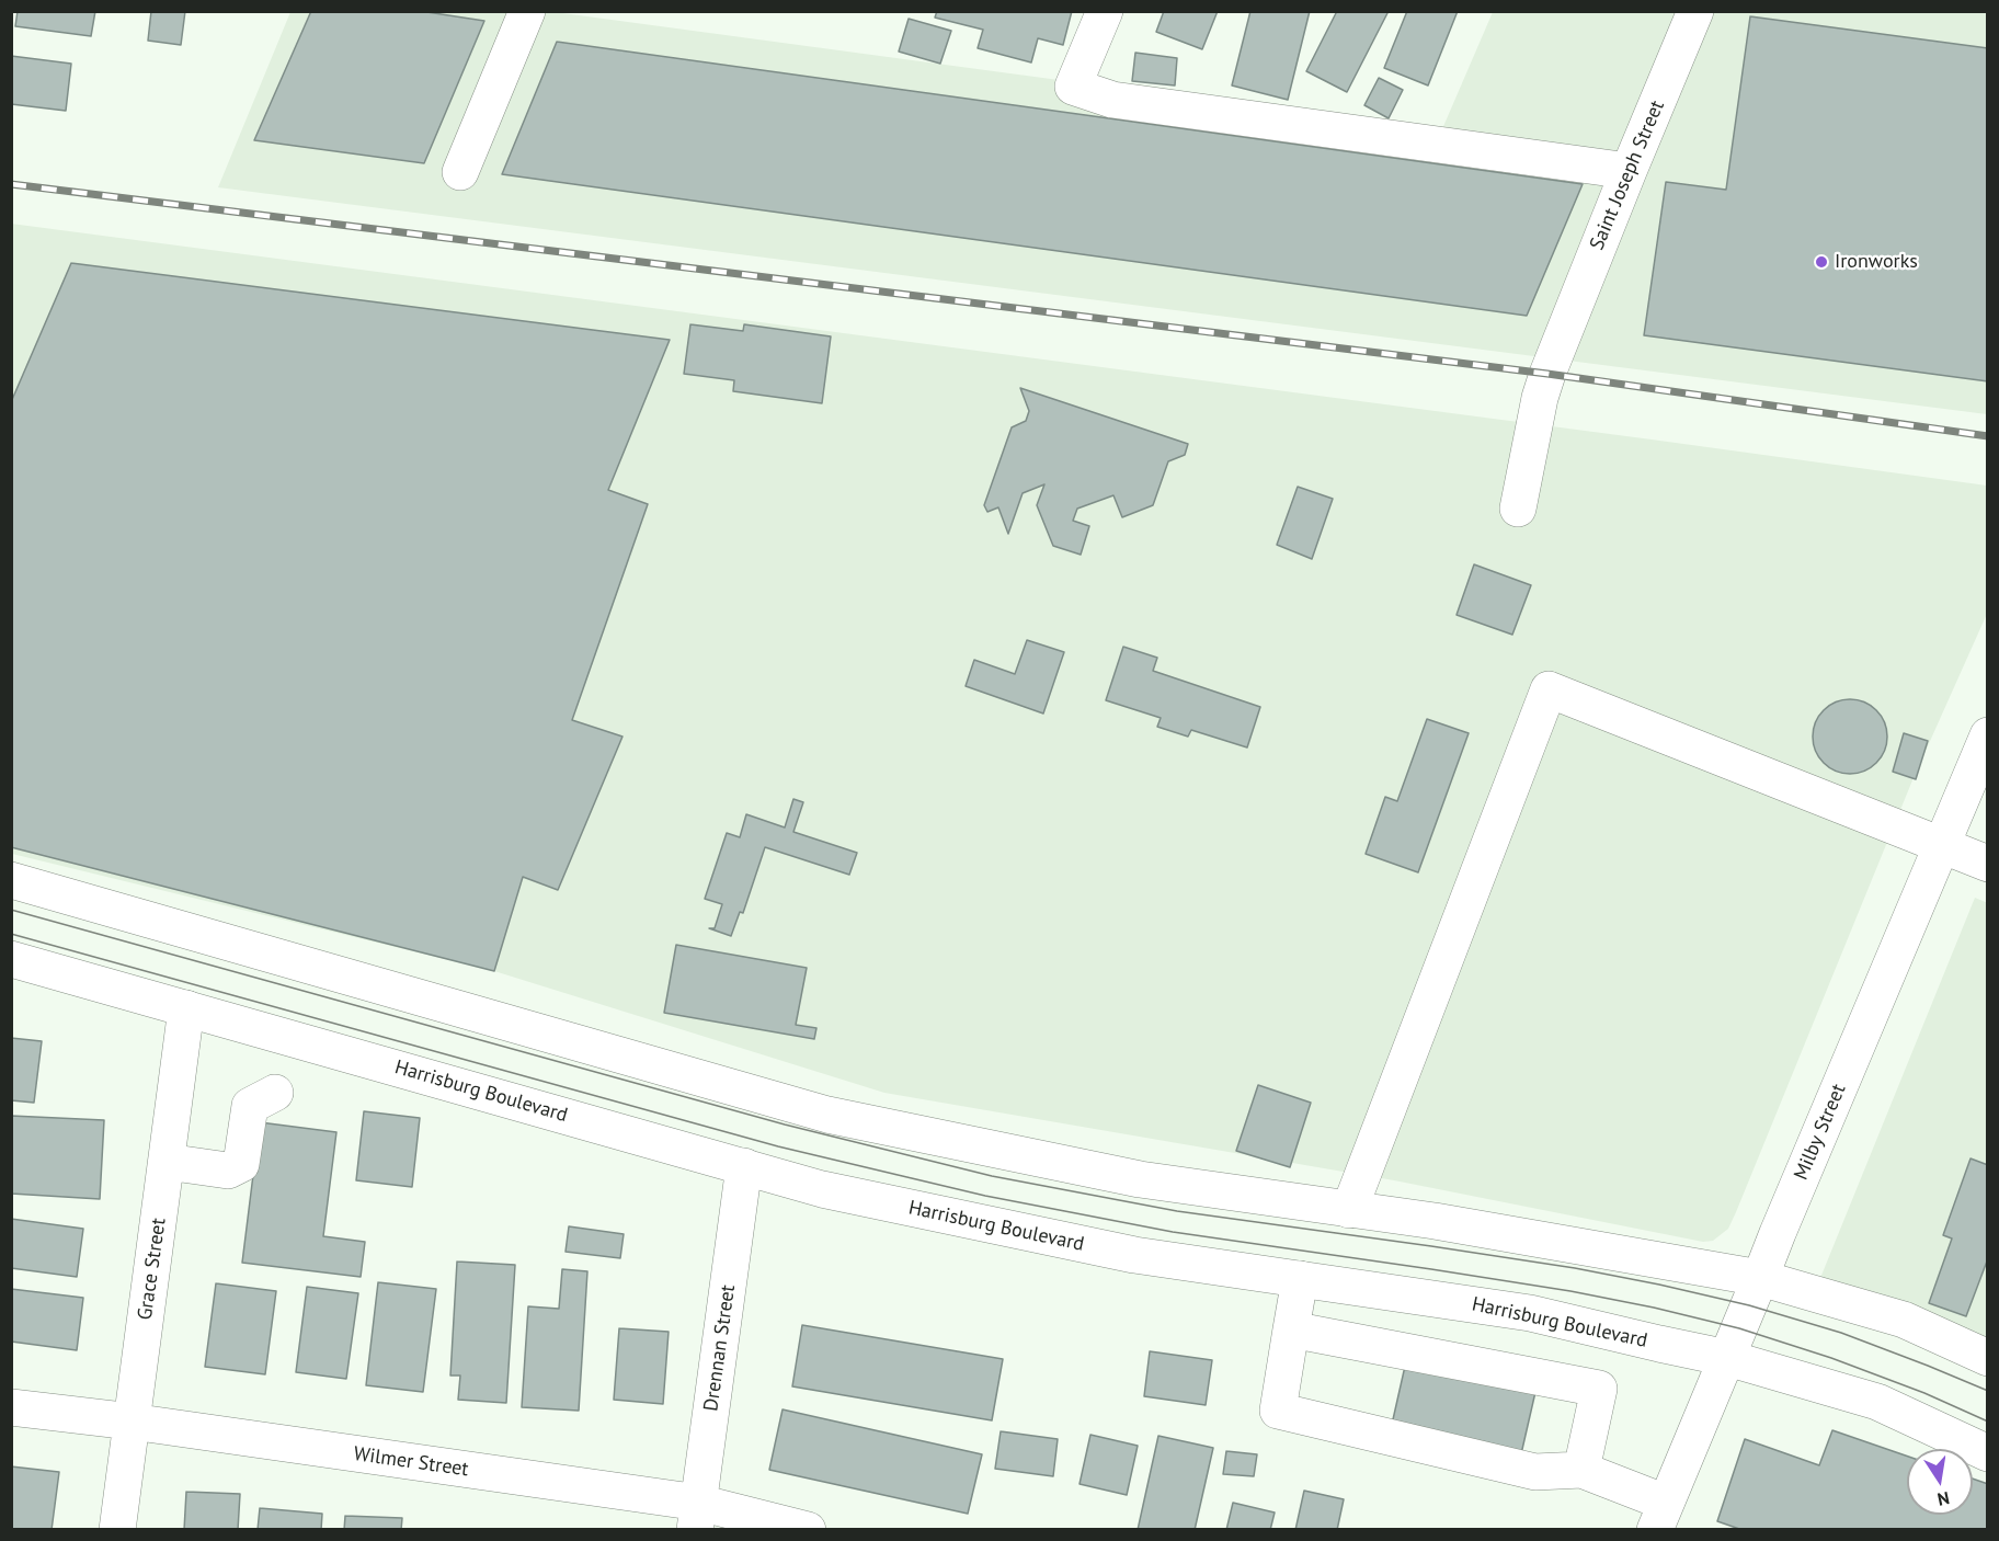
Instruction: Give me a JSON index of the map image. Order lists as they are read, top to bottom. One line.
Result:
{"streets":{"main road":["Saint Joseph Street","Harrisburg Boulevard","Milby Street","Grace Street","Drennan Street","Wilmer Street"]},"crossings":[["Harrisburg Boulevard","Milby Street"],["Harrisburg Boulevard","Grace Street"],["Harrisburg Boulevard","Drennan Street"],["Grace Street","Wilmer Street"],["Drennan Street","Wilmer Street"]],"places":["Ironworks"],"north":"bottom"}
